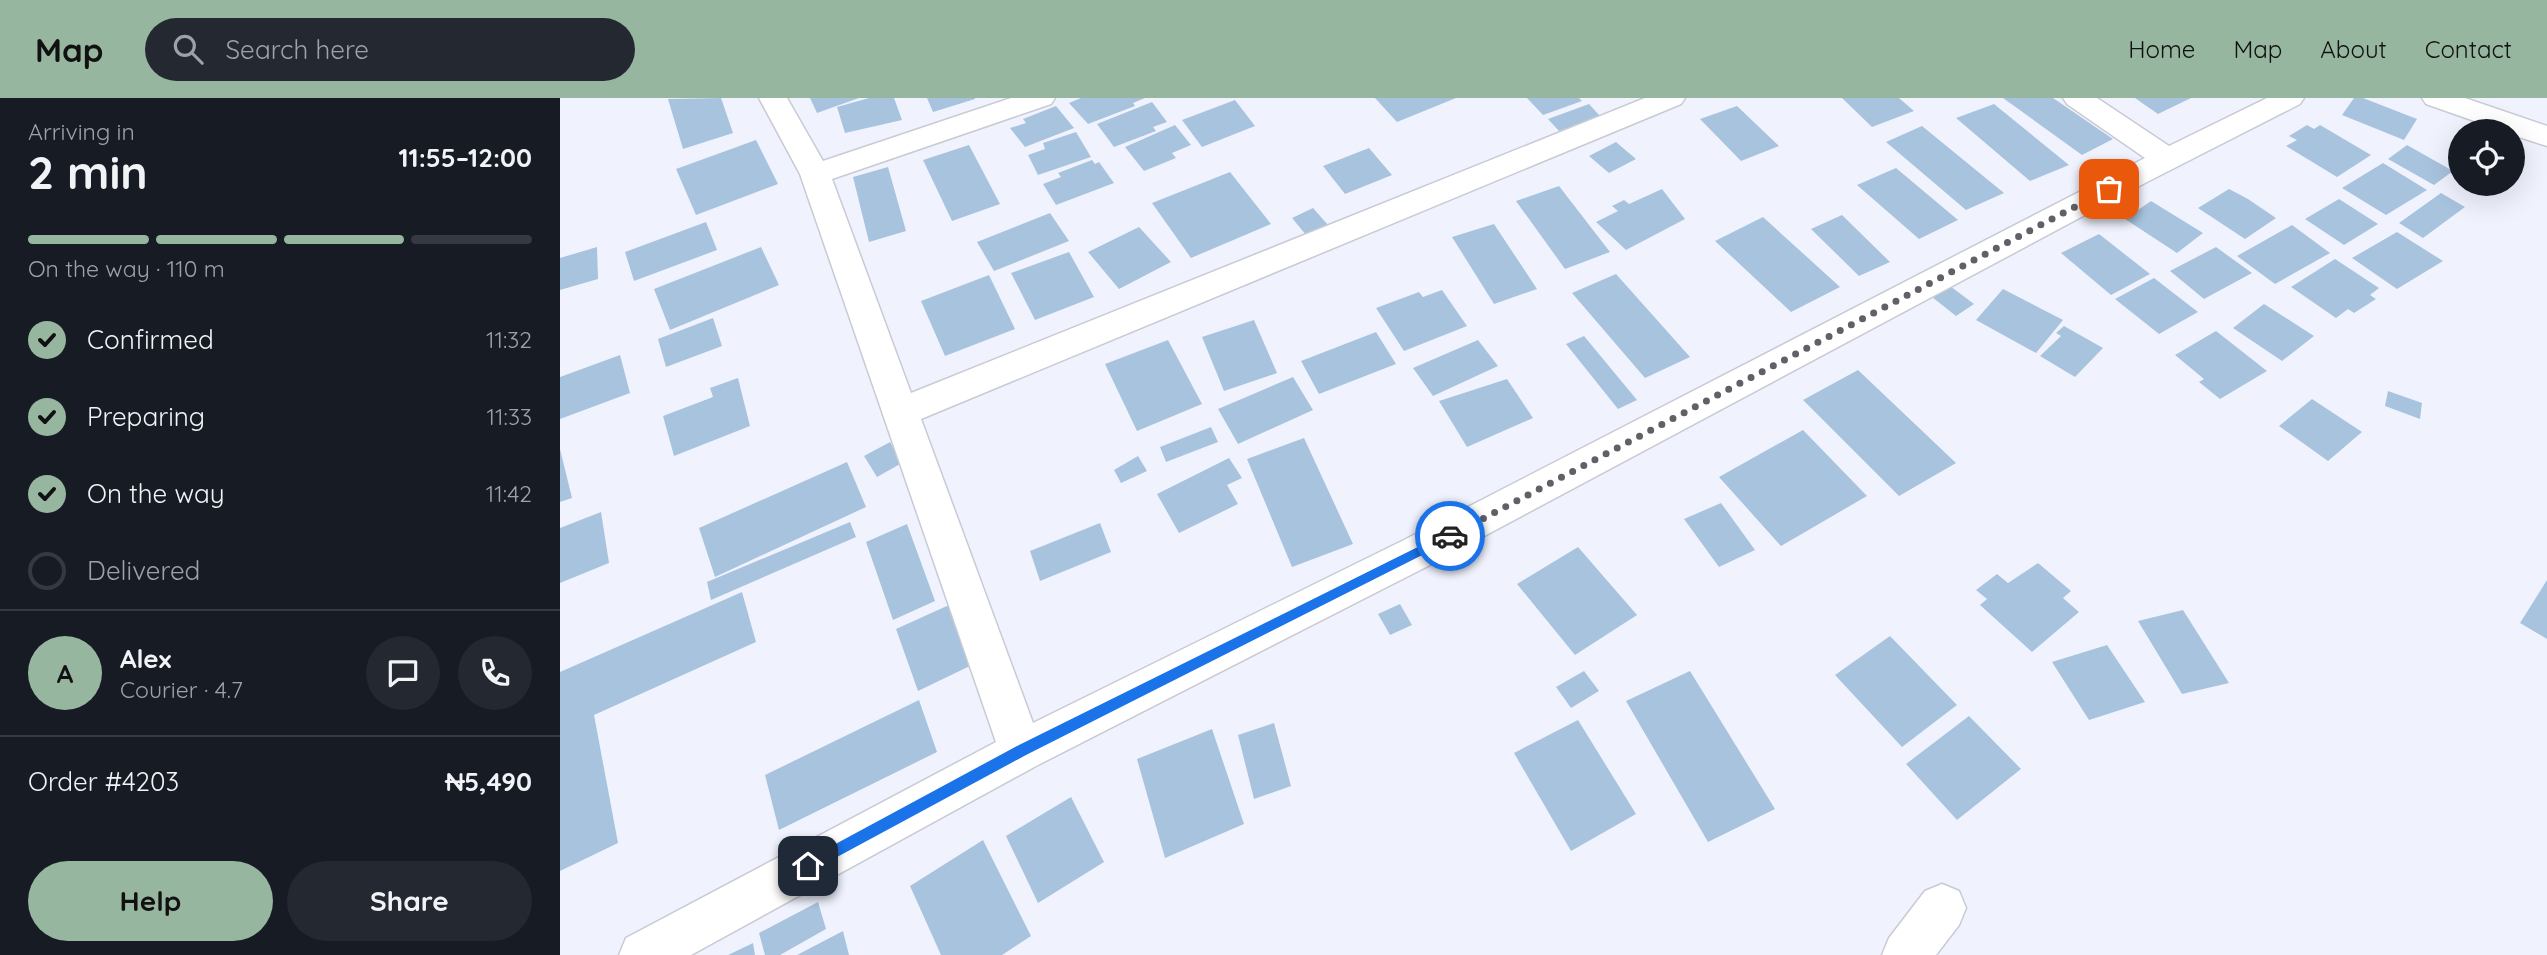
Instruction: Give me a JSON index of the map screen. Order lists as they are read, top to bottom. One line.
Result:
{"page":{"header":"Map","search":"Search here","nav":["Home","Map","About","Contact"],"heading":["2 min","Arriving in","11:55–12:00"],"panel":["Alex","Courier · 4.7","Order #4203","₦5,490"],"bar":"On the way · 110 m","list":[["Confirmed","11:32"],["Preparing","11:33"],["On the way","11:42"],"Delivered"],"round":"A","buttons":["Help","Share"]}}
